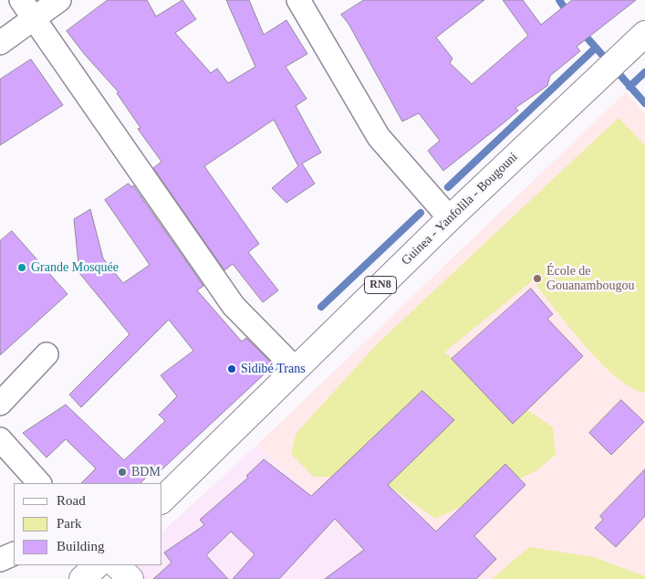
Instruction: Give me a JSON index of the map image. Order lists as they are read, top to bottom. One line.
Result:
{"streets":{"main road":["Guinea - Yanfolila - Bougouni","RN8"]},"places":["Grande Mosquée","École de Gouanambougou","Sidibé Trans","BDM"],"legend":["Road","Park","Building"]}
